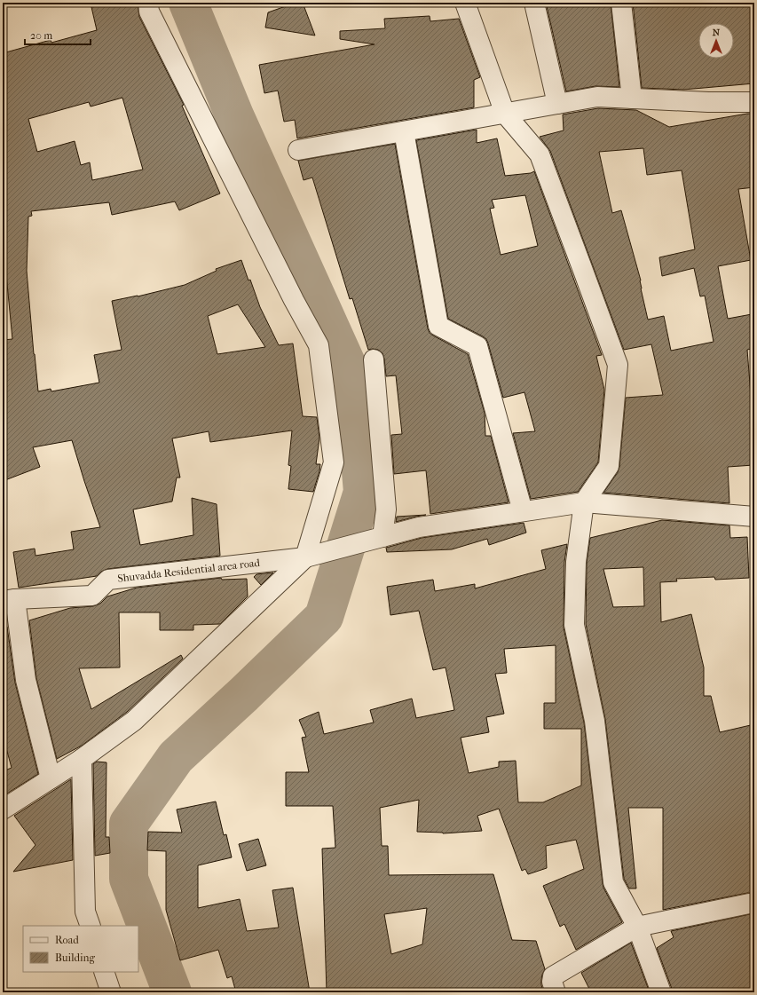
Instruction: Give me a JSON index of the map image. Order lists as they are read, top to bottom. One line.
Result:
{"streets":{"street":["Shuvadda Residential area road"]},"legend":["Road","Building"],"scale_bar":"20 m","north":"top"}
